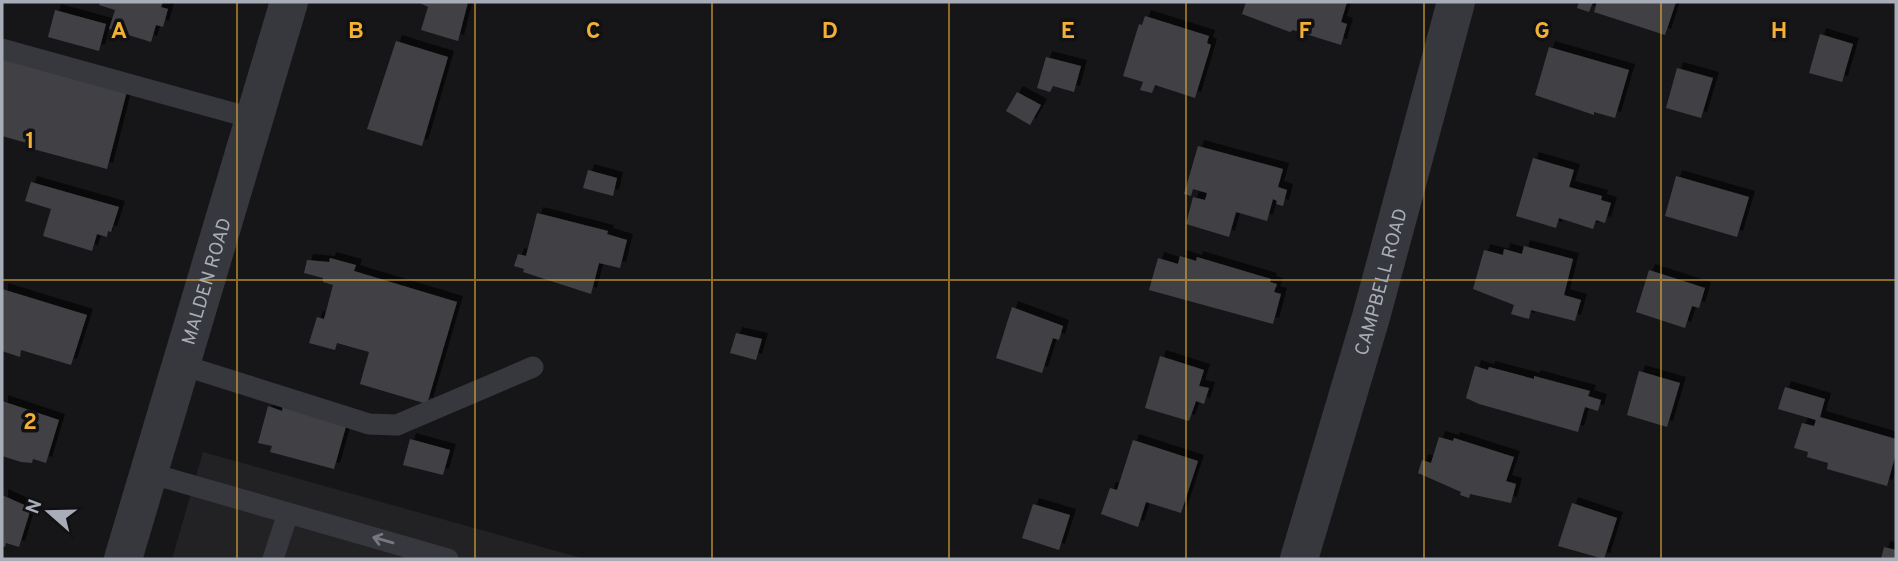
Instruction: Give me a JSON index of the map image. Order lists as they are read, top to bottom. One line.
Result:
{"streets":{"street":["MALDEN ROAD","CAMPBELL ROAD"]},"north":"left","grid":{"columns":["A","B","C","D","E","F","G","H"],"rows":["1","2"]}}
